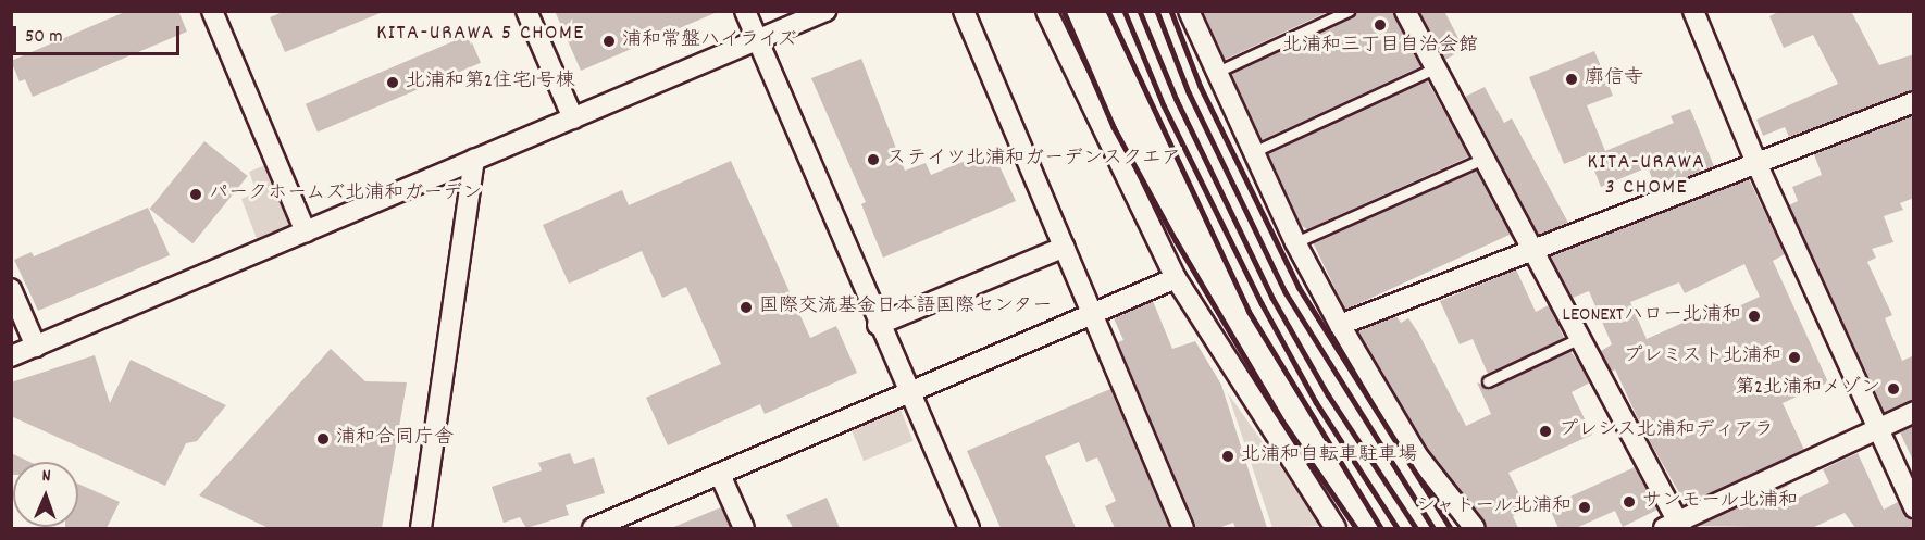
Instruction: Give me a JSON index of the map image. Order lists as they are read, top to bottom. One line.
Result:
{"districts":["KITA-URAWA 5 CHOME","KITA-URAWA 3 CHOME"],"places":["北浦和三丁目自治会館","浦和常盤ハイライズ","廓信寺","北浦和第2住宅1号棟","ステイツ北浦和ガーデンスクエア","パークホームズ北浦和ガーデン","国際交流基金日本語国際センター","LEONEXTハロー北浦和","プレミスト北浦和","第2北浦和メゾン","プレシス北浦和ディアラ","浦和合同庁舎","北浦和自転車駐車場","サンモール北浦和","シャトール北浦和"],"scale_bar":"50 m","north":"top"}
